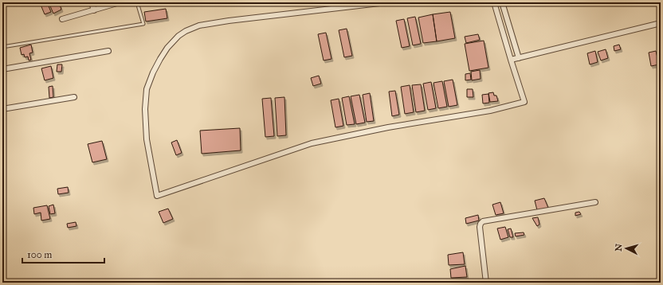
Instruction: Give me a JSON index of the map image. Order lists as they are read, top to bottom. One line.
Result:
{"scale_bar":"100 m","north":"left"}
